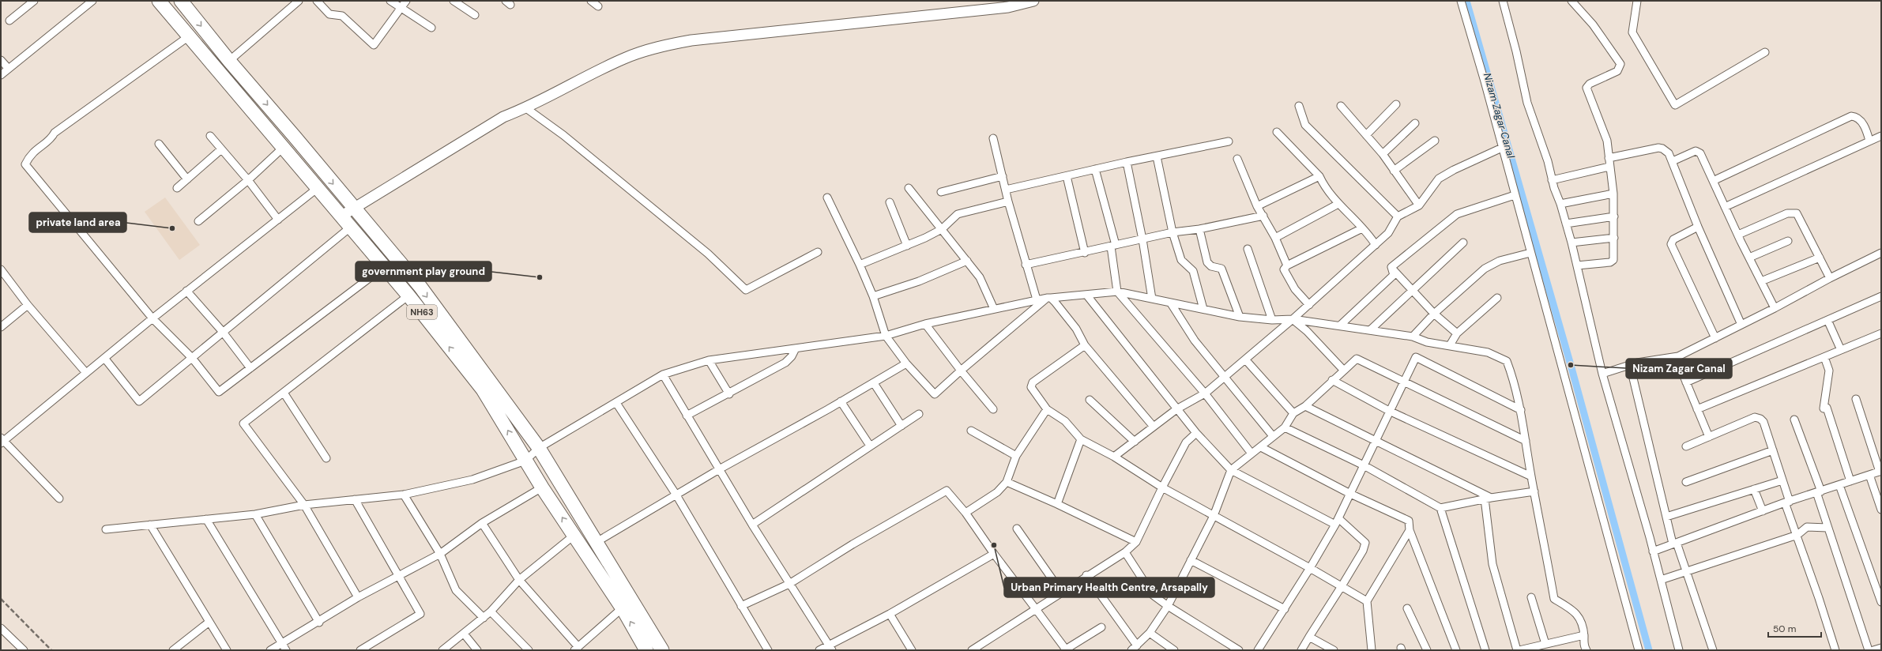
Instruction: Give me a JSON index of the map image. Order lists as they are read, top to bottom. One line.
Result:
{"streets":{"highway":["NH63"]},"water":["Nizam Zagar Canal"],"places":["private land area","government play ground","Nizam Zagar Canal","Urban Primary Health Centre, Arsapally"],"scale_bar":"50 m"}
